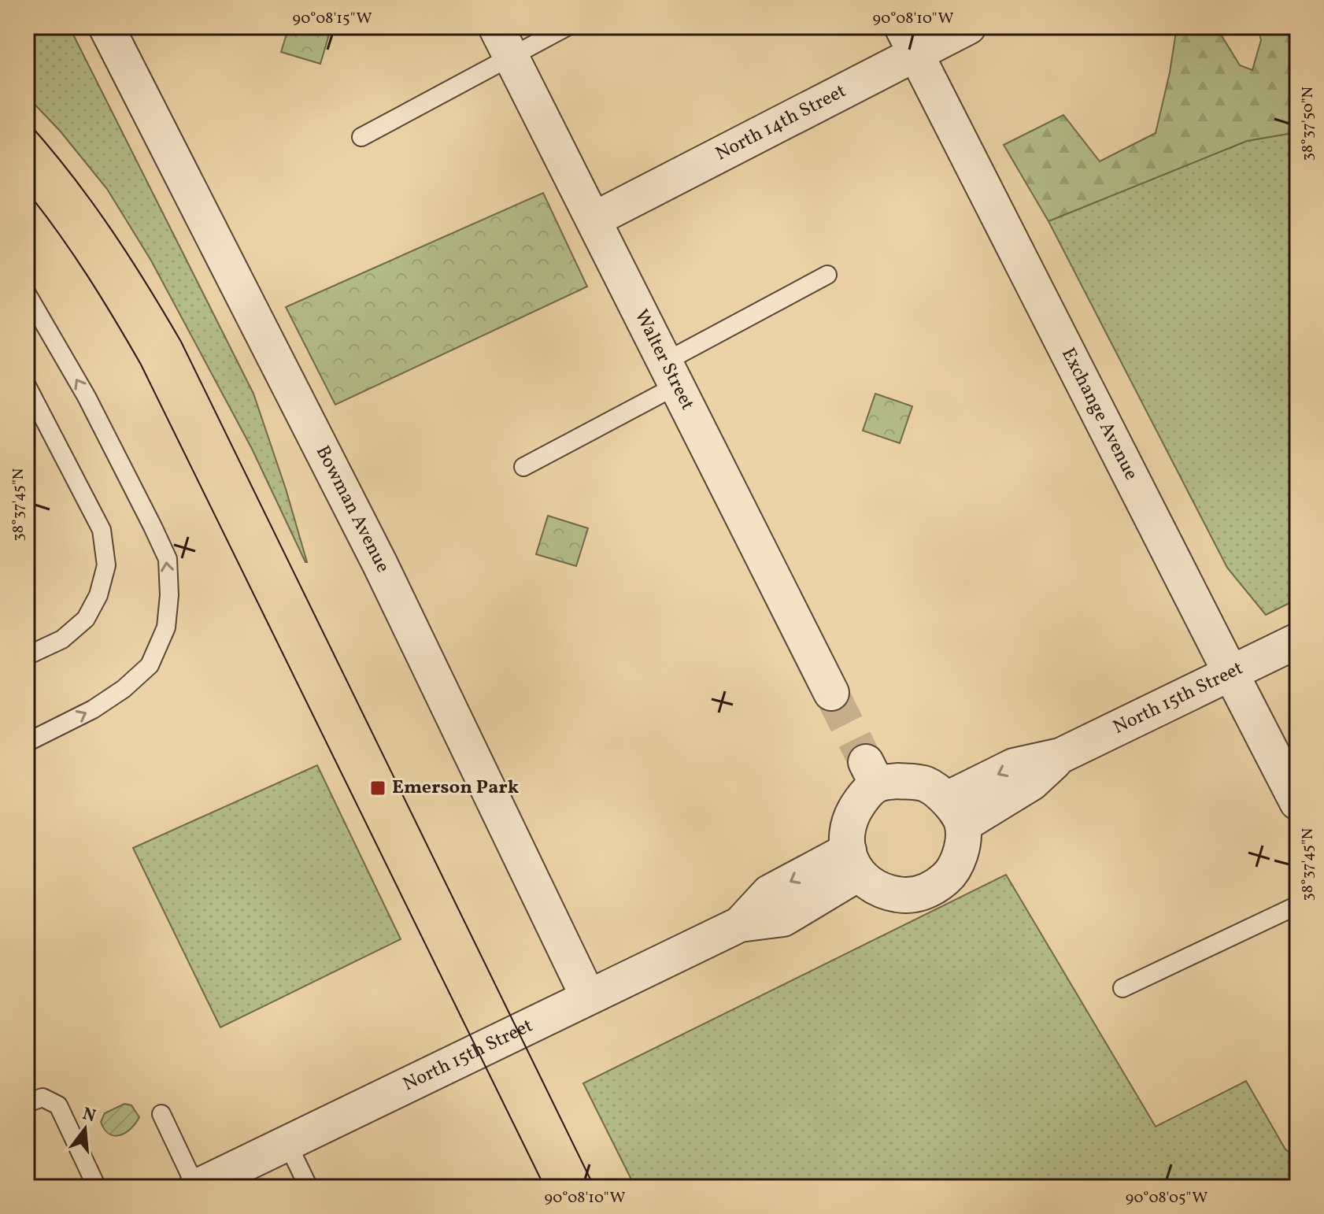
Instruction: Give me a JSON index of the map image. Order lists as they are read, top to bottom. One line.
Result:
{"streets":{"street":["North 14th Street","Walter Street","Exchange Avenue","Bowman Avenue","North 15th Street"]},"crossings":[["North 14th Street","Walter Street"],["North 14th Street","Exchange Avenue"],["Exchange Avenue","North 15th Street"],["Bowman Avenue","North 15th Street"]],"places":{"transit":["Emerson Park"]},"north":"top","coordinates":["90°08'15\"W","90°08'10\"W","38°37'50\"N","38°37'45\"N","90°08'05\"W"]}
